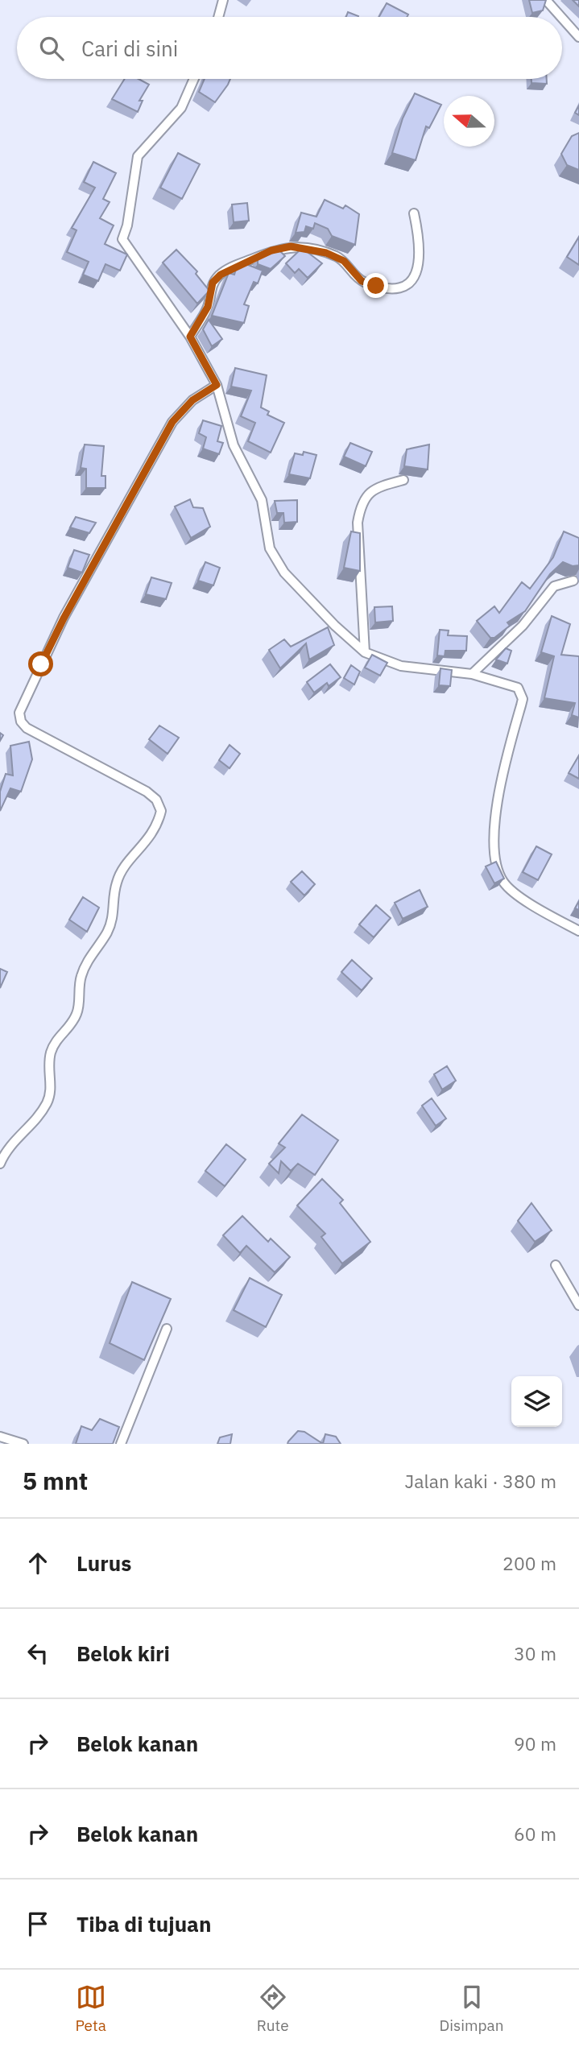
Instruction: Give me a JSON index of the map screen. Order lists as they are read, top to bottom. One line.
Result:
{"north":"left","page":{"search":"Cari di sini","heading":["5 mnt","Jalan kaki · 380 m"],"list":[["Lurus","200 m"],["Belok kiri","30 m"],["Belok kanan","90 m"],["Belok kanan","60 m"],"Tiba di tujuan"],"nav":["Peta","Rute","Disimpan"]}}
